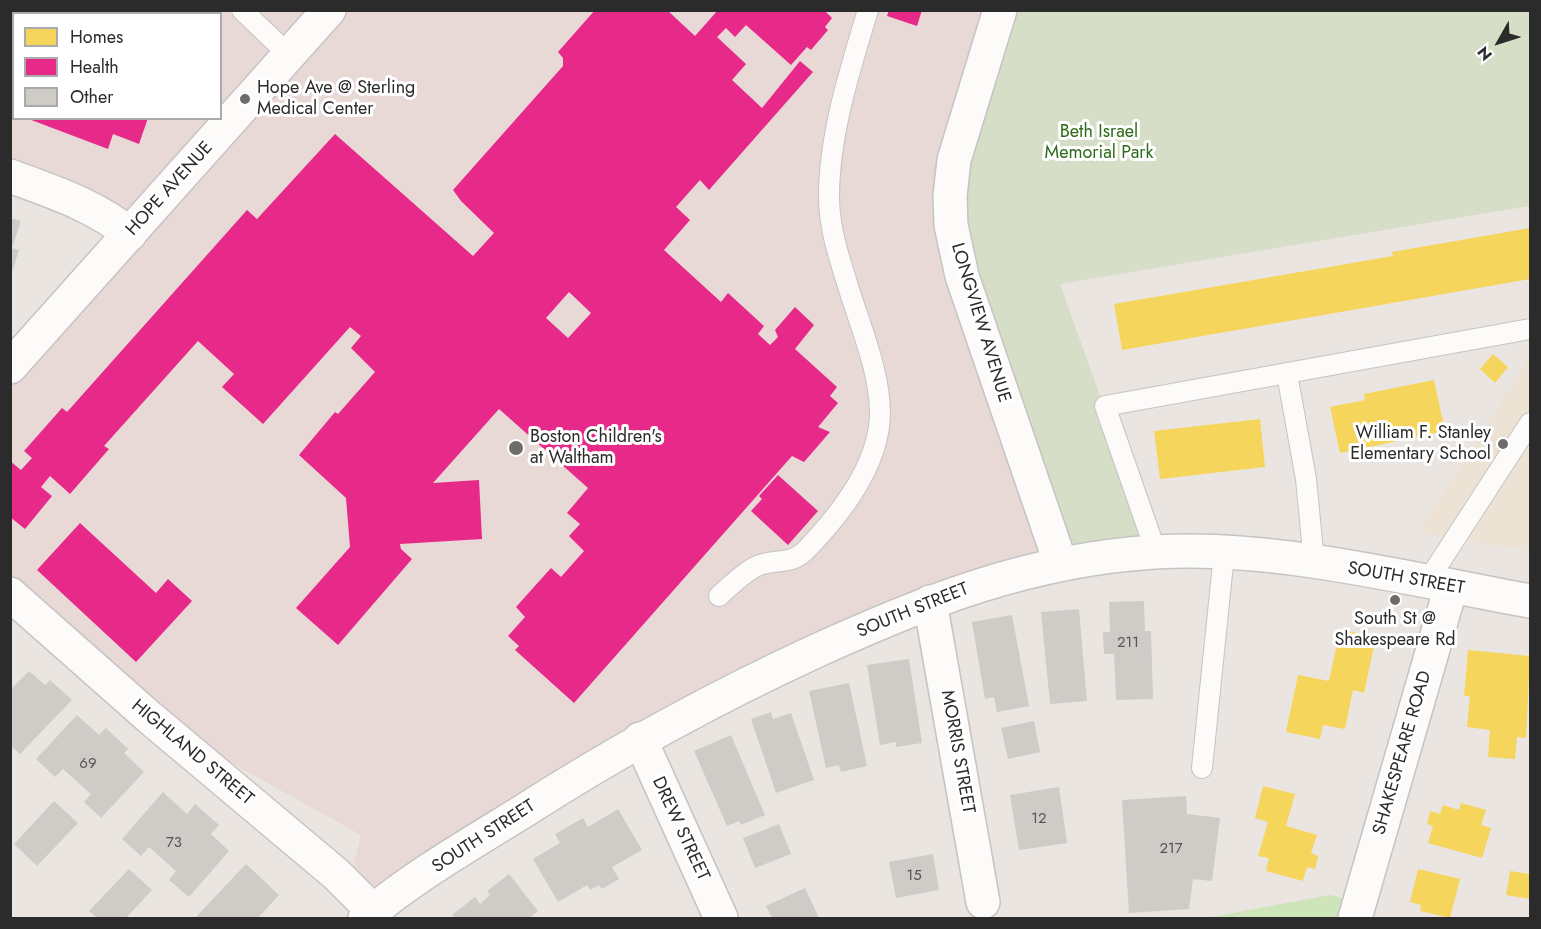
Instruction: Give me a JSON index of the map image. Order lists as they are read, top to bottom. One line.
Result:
{"streets":{"street":["HOPE AVENUE","LONGVIEW AVENUE","SOUTH STREET","MORRIS STREET","HIGHLAND STREET","SHAKESPEARE ROAD","DREW STREET"]},"crossings":[["LONGVIEW AVENUE","SOUTH STREET"],["SOUTH STREET","MORRIS STREET"],["SOUTH STREET","HIGHLAND STREET"],["SOUTH STREET","SHAKESPEARE ROAD"],["SOUTH STREET","DREW STREET"]],"parks":["Beth Israel Memorial Park"],"places":["Hope Ave @ Sterling Medical Center","William F. Stanley Elementary School","Boston Children's at Waltham","South St @ Shakespeare Rd"],"house_numbers":["211","69","12","73","217","15"],"legend":["Homes","Health","Other"],"north":"bottom left"}
